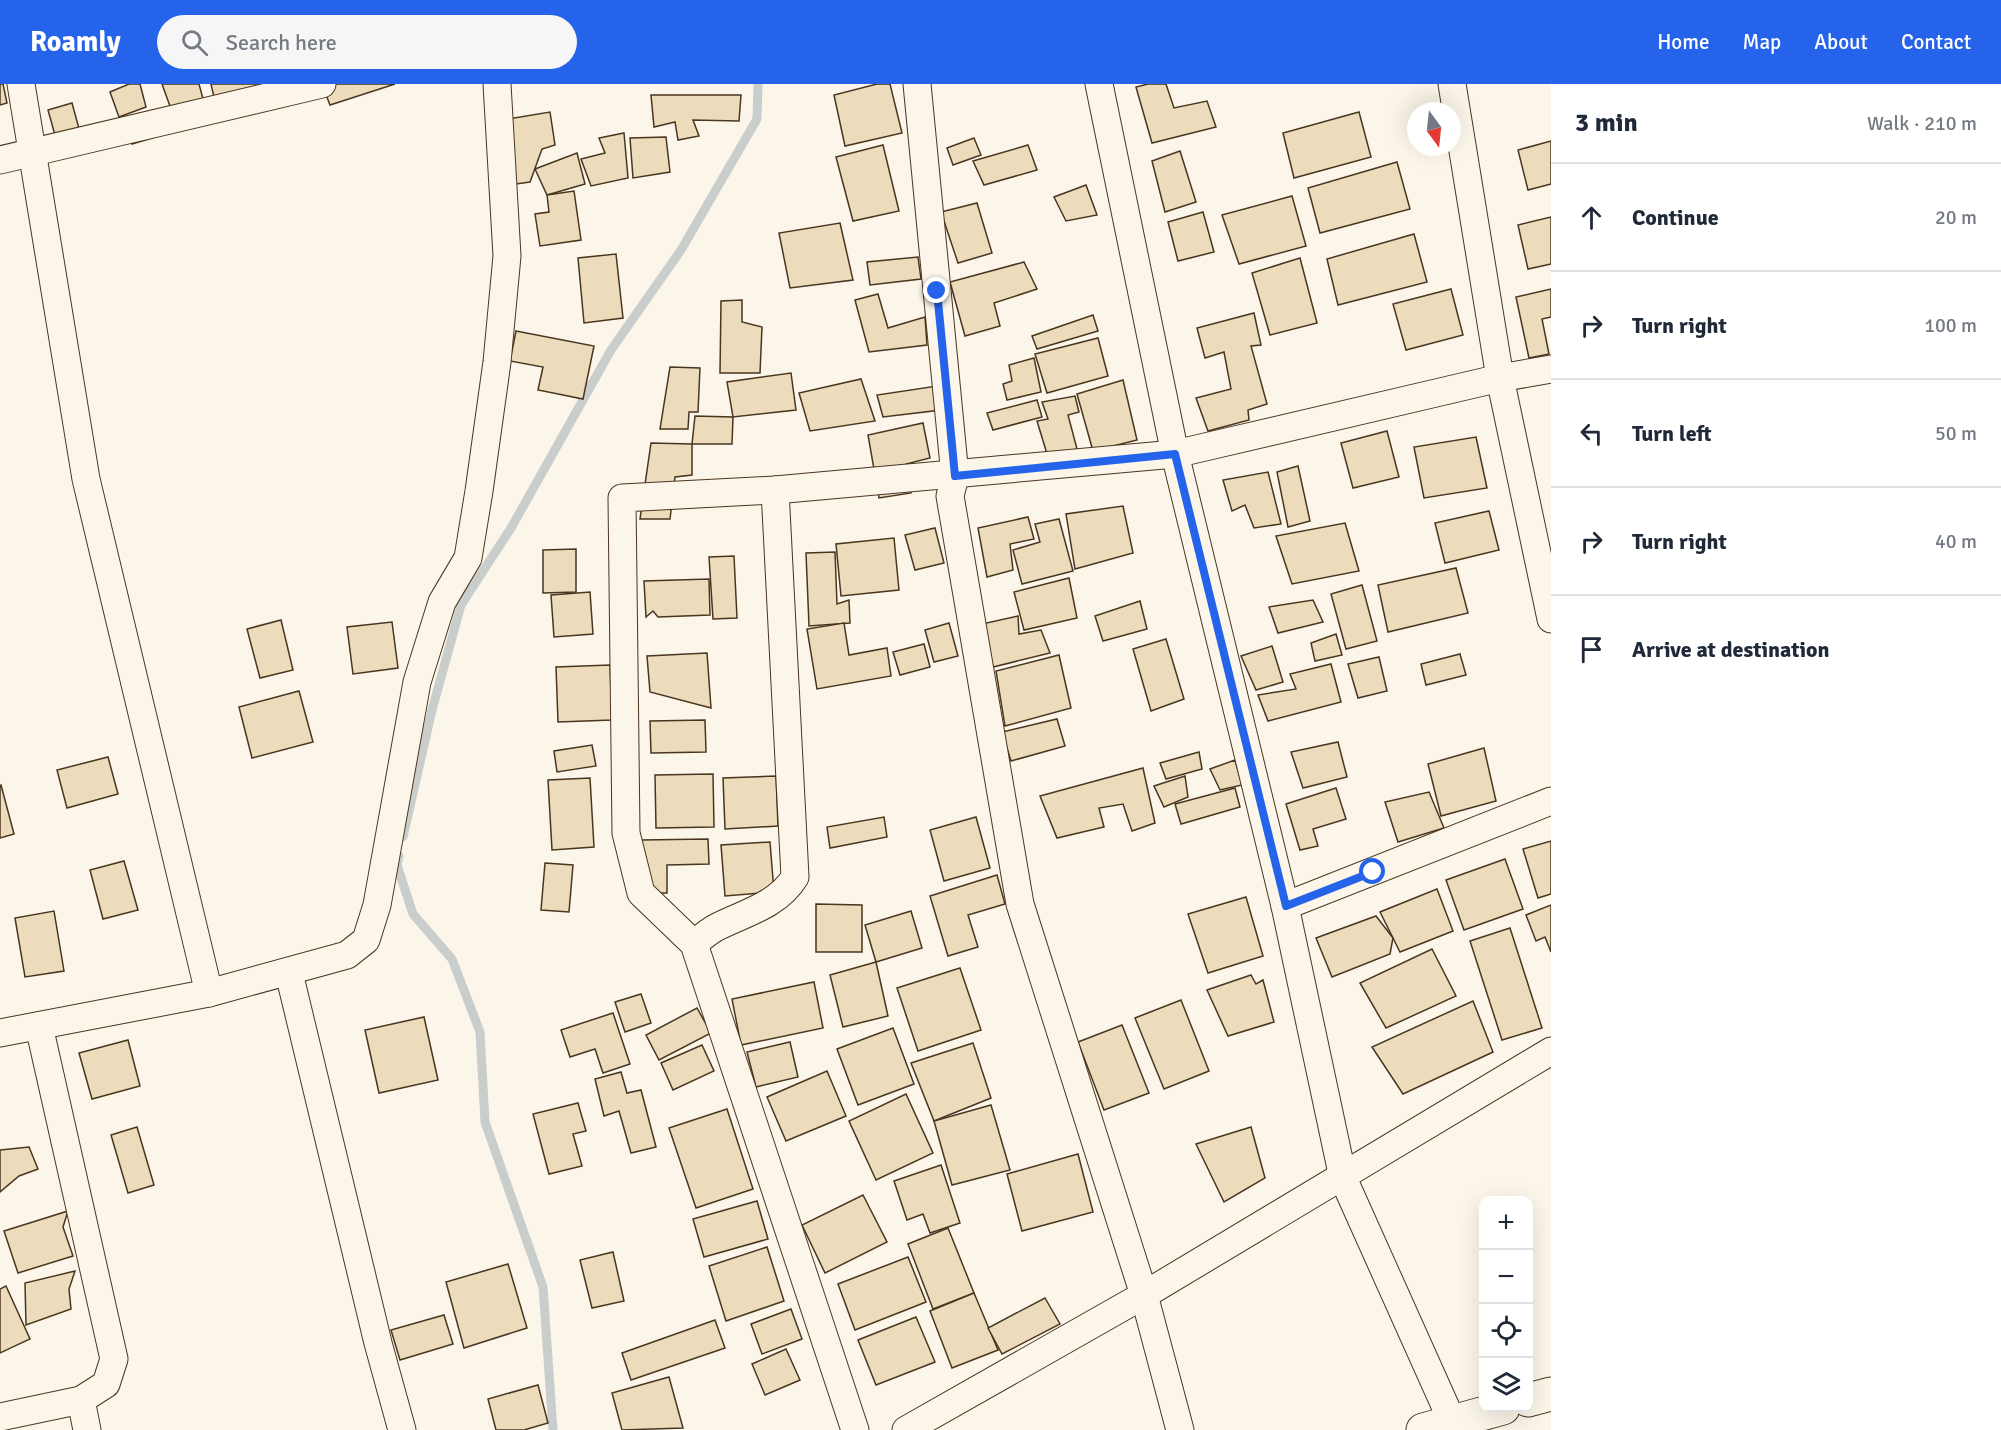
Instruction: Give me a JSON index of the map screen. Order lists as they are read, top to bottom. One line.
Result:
{"north":"bottom","page":{"header":"Roamly","search":"Search here","nav":["Home","Map","About","Contact"],"heading":["3 min","Walk · 210 m"],"list":[["Continue","20 m"],["Turn right","100 m"],["Turn left","50 m"],["Turn right","40 m"],"Arrive at destination"],"map_buttons":["+","−"]}}
